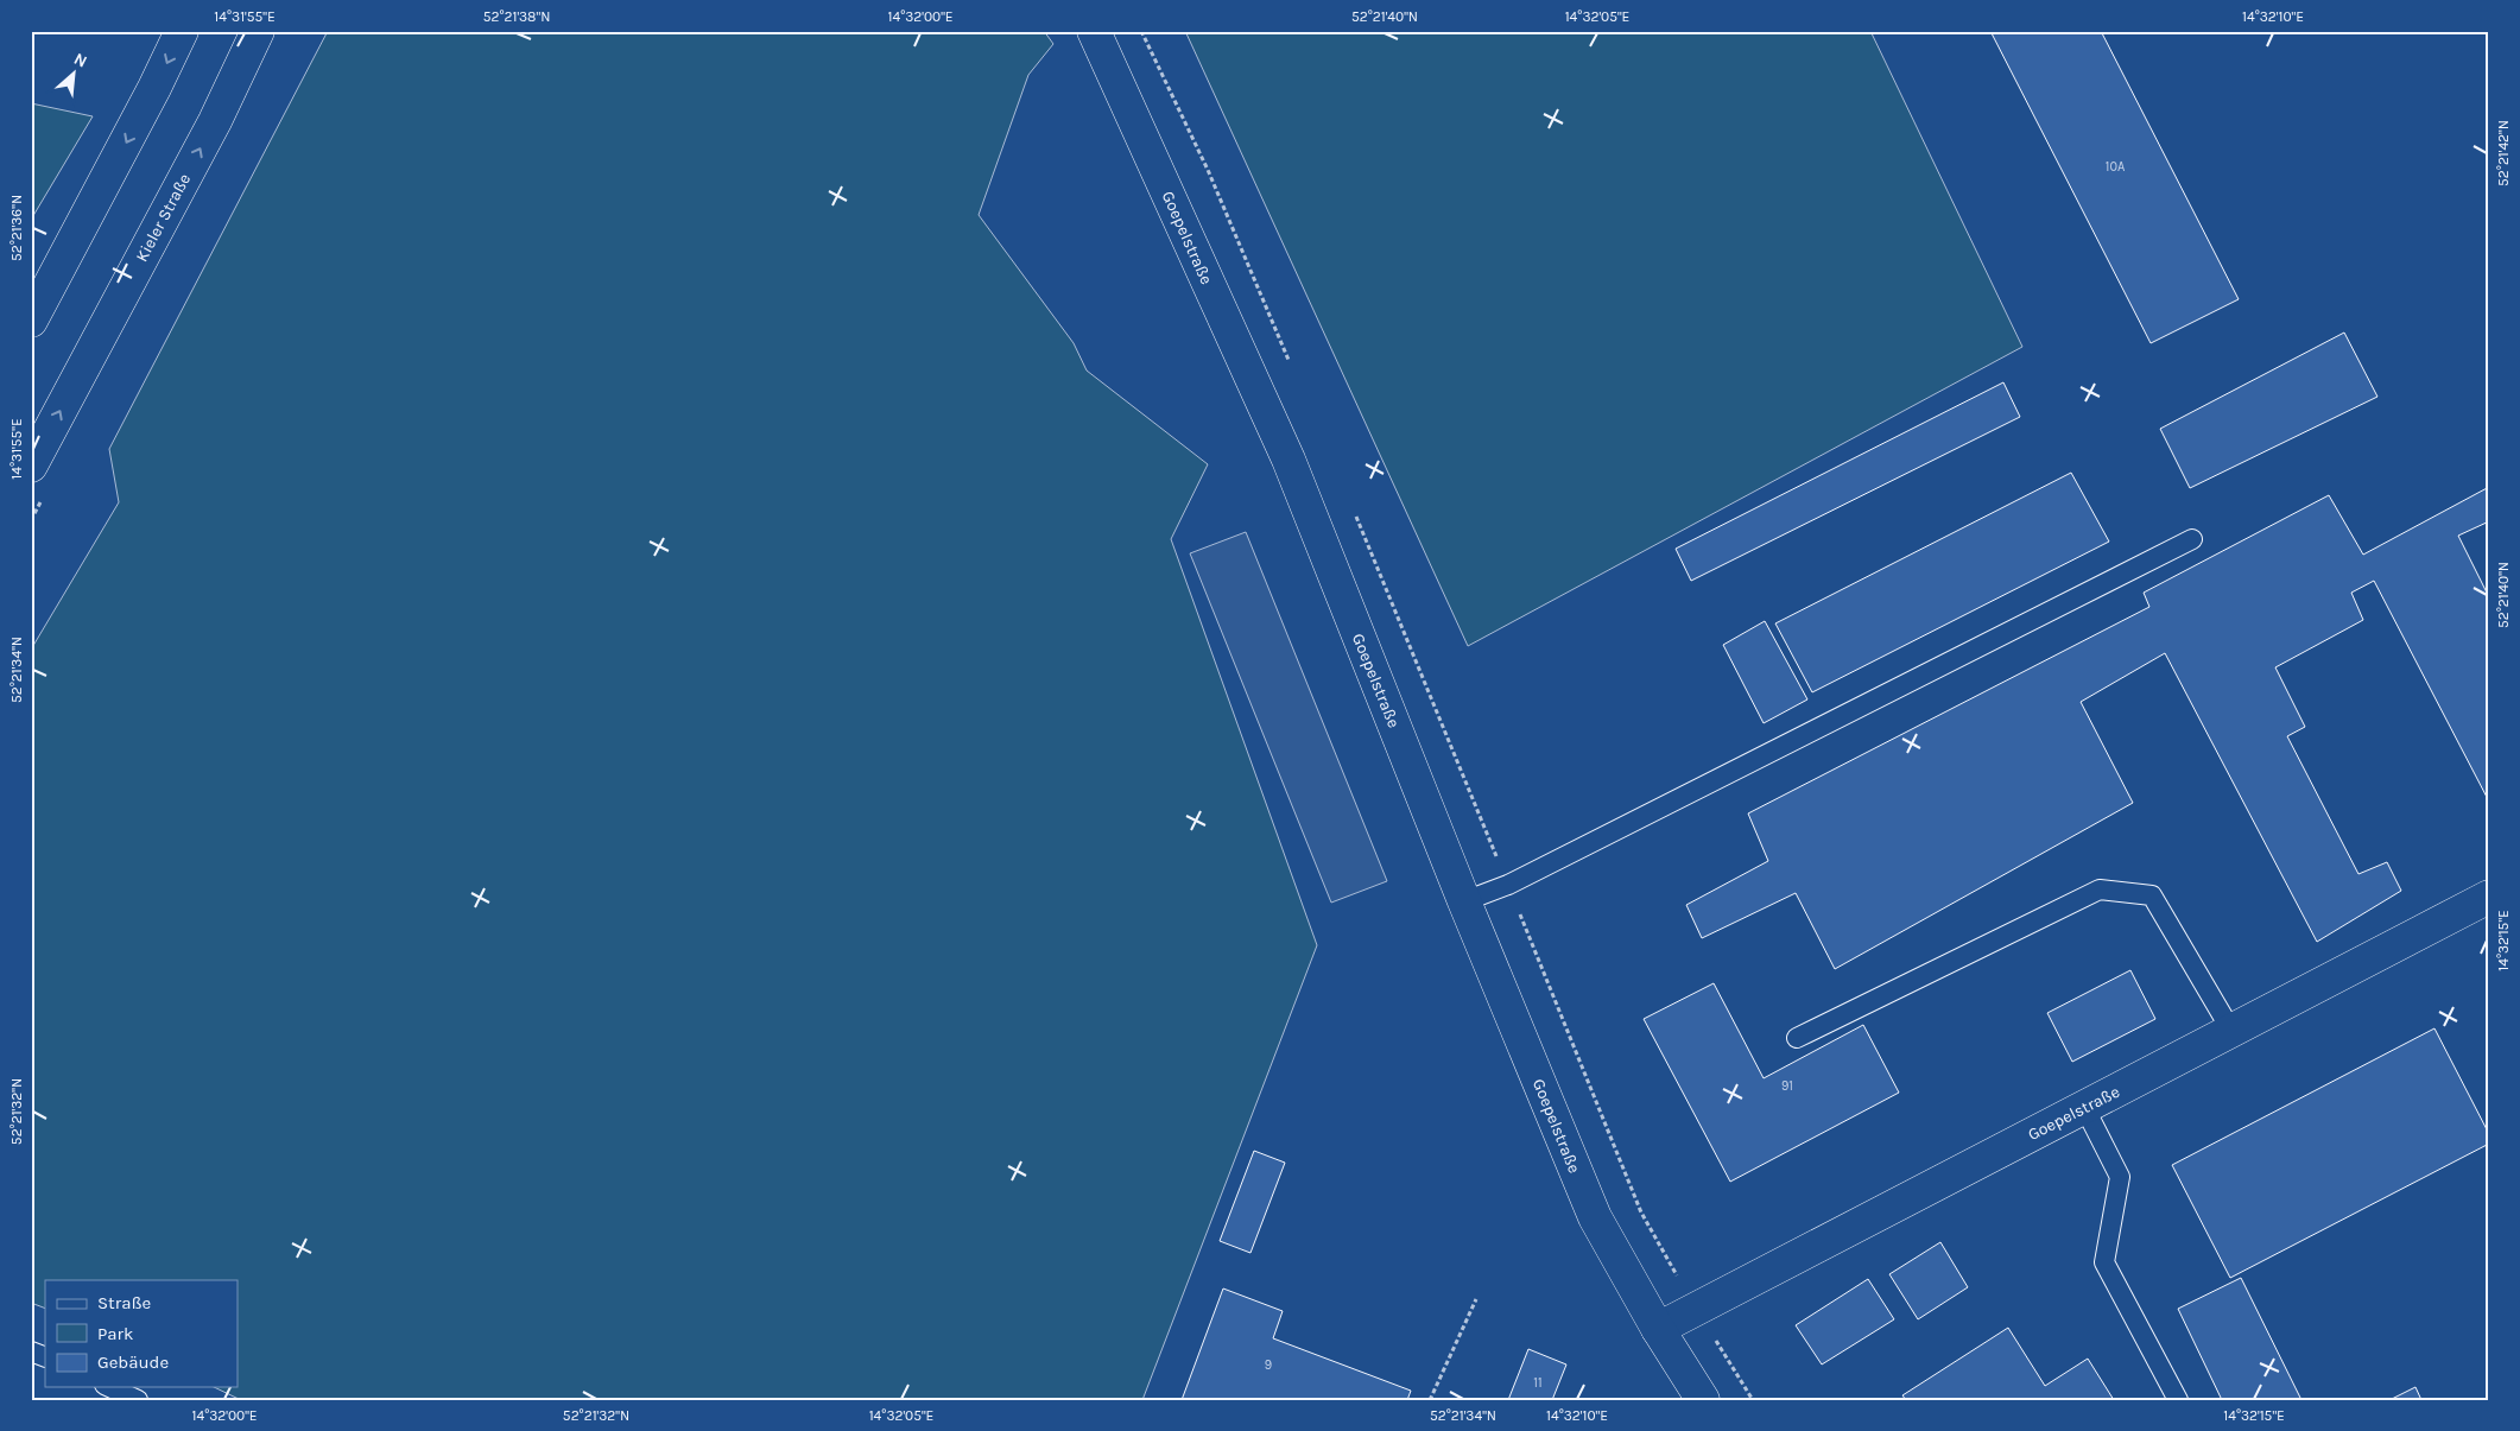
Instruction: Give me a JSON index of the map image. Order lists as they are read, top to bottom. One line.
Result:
{"streets":{"street":["Kieler Straße","Goepelstraße"]},"house_numbers":["10A","91","9","11"],"legend":["Straße","Park","Gebäude"],"north":"top right","coordinates":["14°31'55\"E","52°21'38\"N","14°32'00\"E","52°21'40\"N","14°32'05\"E","14°32'10\"E","52°21'42\"N","52°21'36\"N","52°21'34\"N","14°32'15\"E","52°21'32\"N"]}
